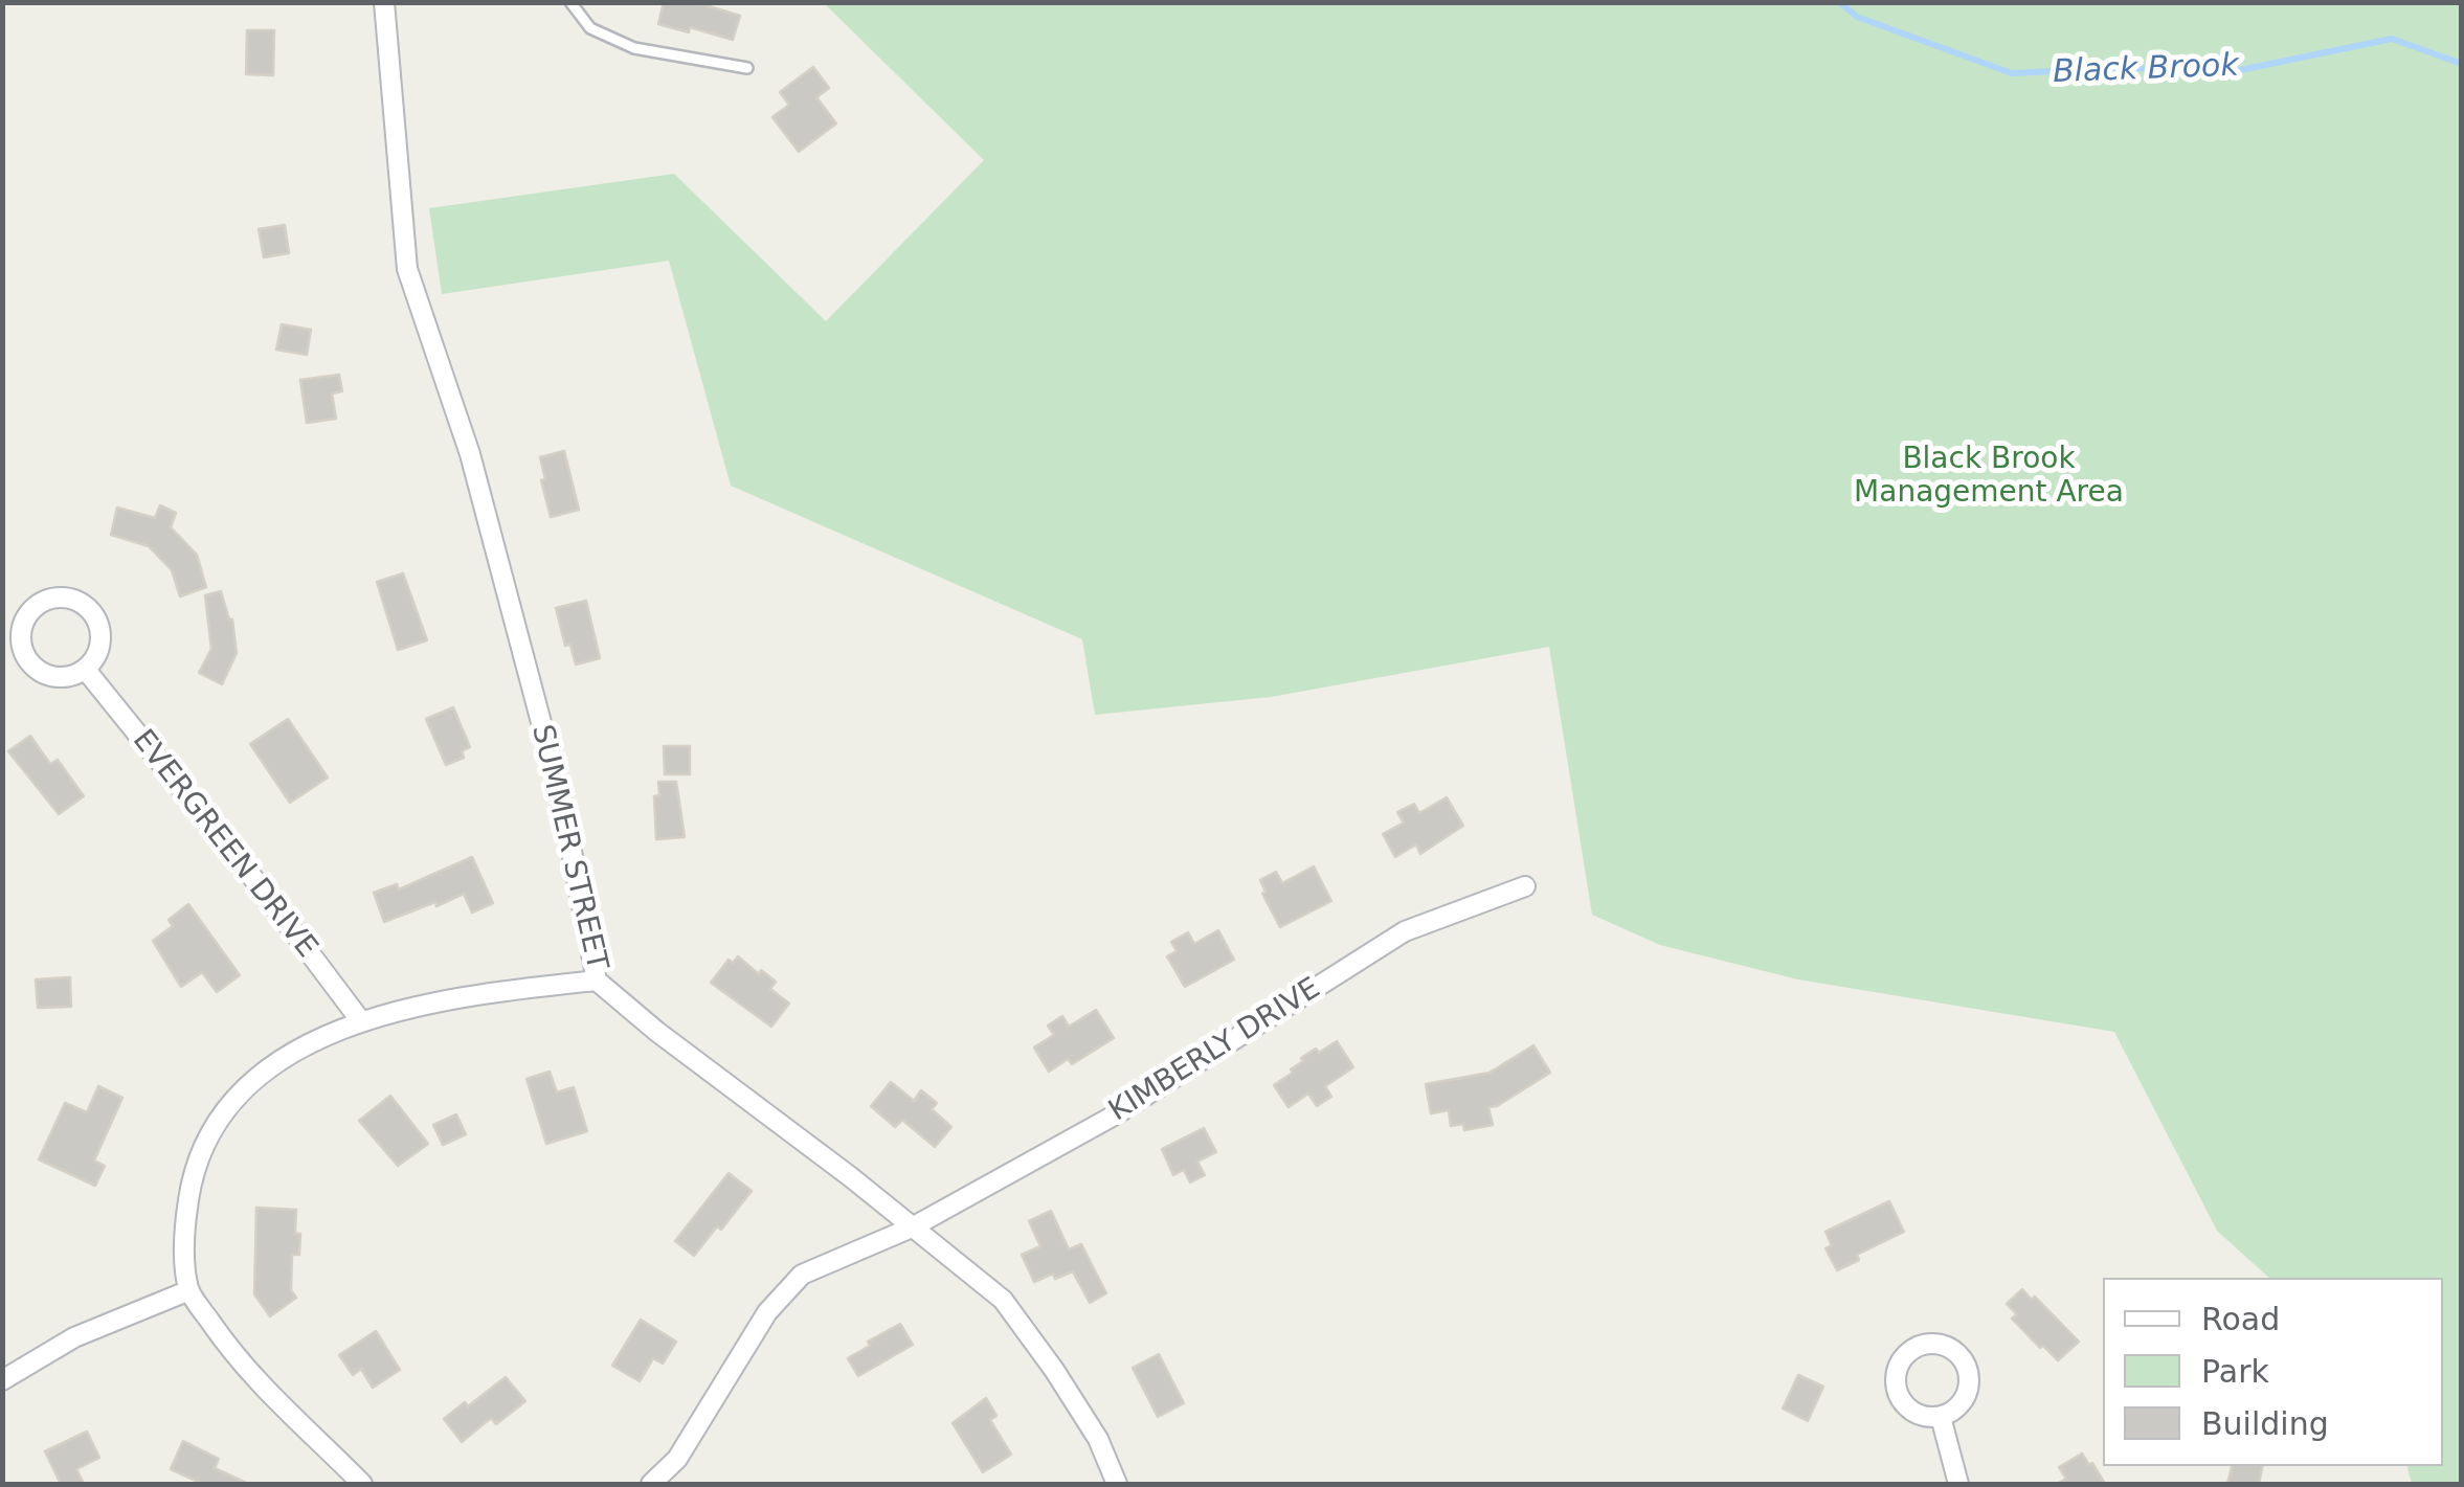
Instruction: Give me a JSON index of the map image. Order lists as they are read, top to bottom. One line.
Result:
{"streets":{"street":["EVERGREEN DRIVE","SUMMER STREET","KIMBERLY DRIVE"]},"crossings":[["SUMMER STREET","KIMBERLY DRIVE"]],"water":["Black Brook"],"parks":["Black Brook Management Area"],"legend":["Road","Park","Building"]}
